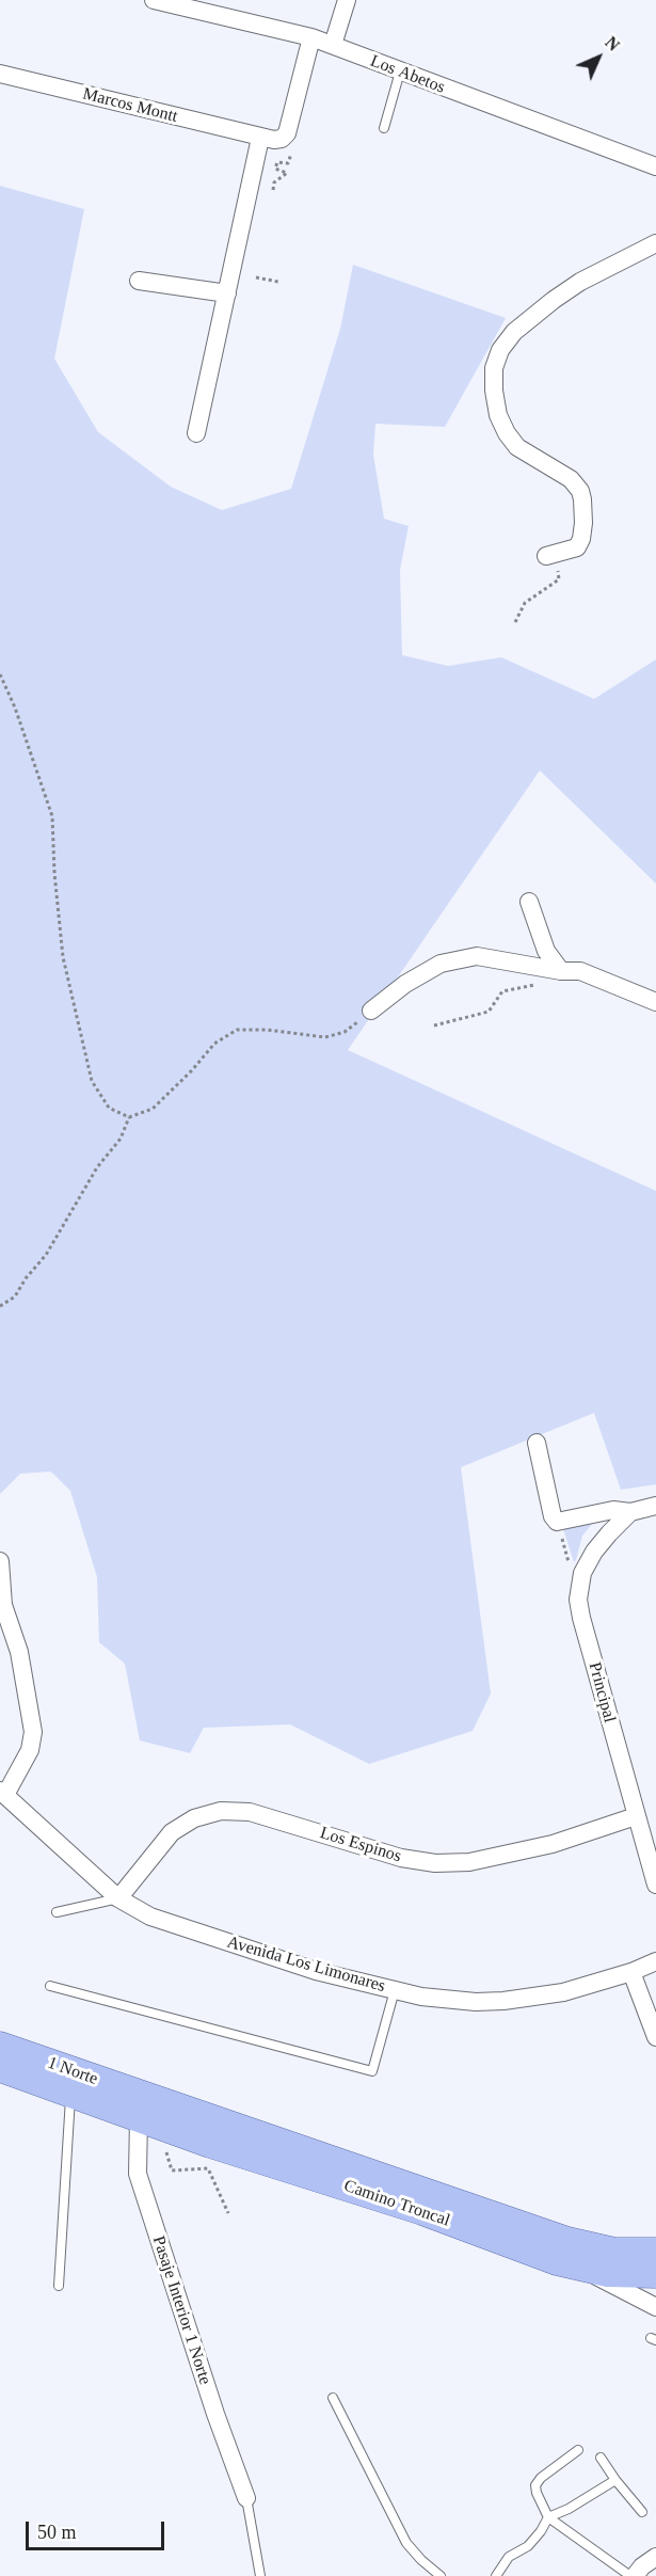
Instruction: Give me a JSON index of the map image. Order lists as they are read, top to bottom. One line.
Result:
{"streets":{"main road":["1 Norte","Camino Troncal"],"street":["Los Abetos","Marcos Montt","Principal","Los Espinos","Avenida Los Limonares","Pasaje Interior 1 Norte"]},"crossings":[["Principal","Los Espinos"],["Los Espinos","Avenida Los Limonares"],["1 Norte","Camino Troncal"],["1 Norte","Pasaje Interior 1 Norte"],["Camino Troncal","Pasaje Interior 1 Norte"]],"scale_bar":"50 m","north":"top right"}
